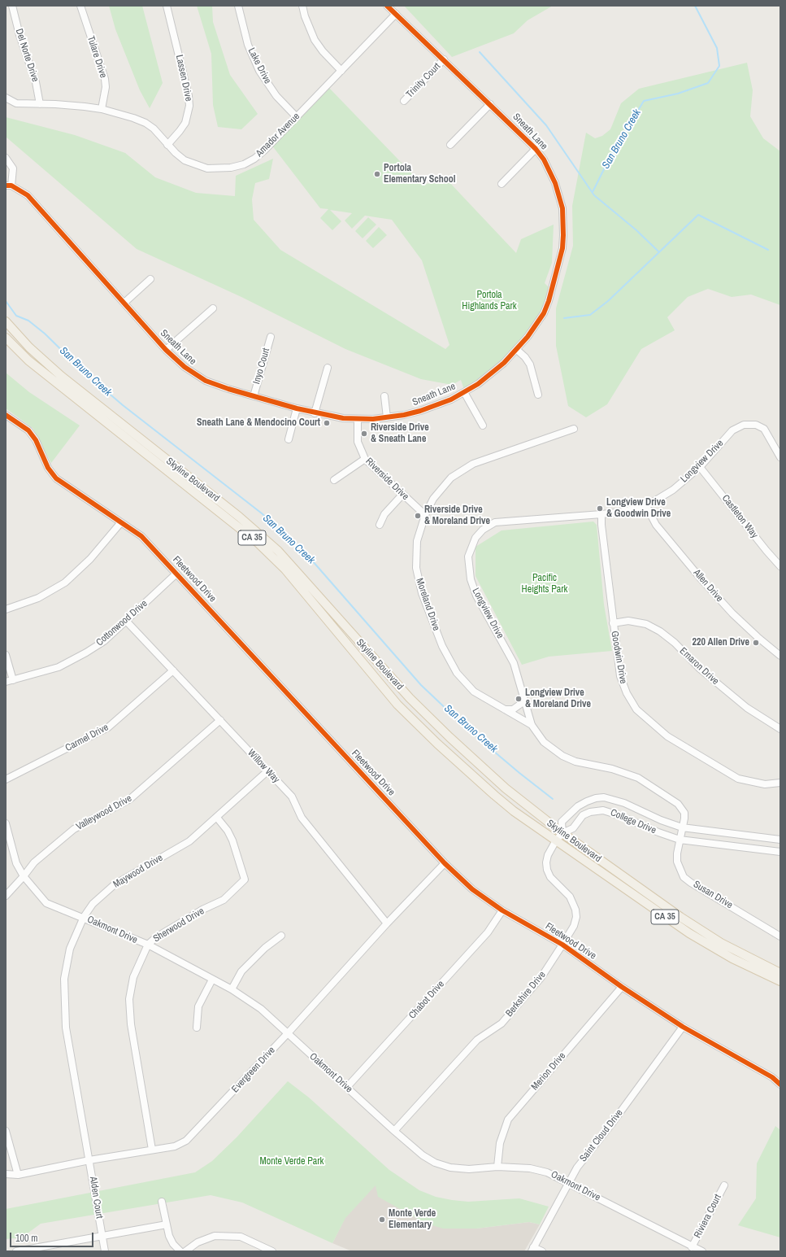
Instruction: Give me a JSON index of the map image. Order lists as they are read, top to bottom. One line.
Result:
{"streets":{"main road":["Skyline Boulevard","CA 35"],"street":["Del Norte Drive","Tulare Drive","Lake Drive","Lassen Drive","Trinity Court","Sneath Lane","Amador Avenue","Inyo Court","Longview Drive","Riverside Drive","Castleton Way","Fleetwood Drive","Allen Drive","Moreland Drive","Cottonwood Drive","Goodwin Drive","Emaron Drive","Carmel Drive","Willow Way","Valleywood Drive","College Drive","Maywood Drive","Susan Drive","Sherwood Drive","Oakmont Drive","Berkshire Drive","Chabot Drive","Evergreen Drive","Merion Drive","Saint Cloud Drive","Alden Court","Riviera Court"]},"crossings":[["Del Norte Drive","Amador Avenue"],["Tulare Drive","Amador Avenue"],["Lake Drive","Amador Avenue"],["Lassen Drive","Amador Avenue"],["Trinity Court","Sneath Lane"],["Sneath Lane","Amador Avenue"],["Sneath Lane","Inyo Court"],["Sneath Lane","Riverside Drive"],["Longview Drive","Castleton Way"],["Longview Drive","Allen Drive"],["Longview Drive","Moreland Drive"],["Longview Drive","Goodwin Drive"],["Longview Drive","College Drive"],["Longview Drive","Susan Drive"],["Riverside Drive","Moreland Drive"],["Skyline Boulevard","College Drive"],["Skyline Boulevard","Berkshire Drive"],["Fleetwood Drive","Cottonwood Drive"],["Fleetwood Drive","Berkshire Drive"],["Fleetwood Drive","Chabot Drive"],["Fleetwood Drive","Evergreen Drive"],["Fleetwood Drive","Merion Drive"],["Fleetwood Drive","Saint Cloud Drive"],["Cottonwood Drive","Willow Way"],["Goodwin Drive","Emaron Drive"],["Carmel Drive","Willow Way"],["Willow Way","Valleywood Drive"],["Willow Way","Maywood Drive"],["Willow Way","Evergreen Drive"],["Valleywood Drive","Oakmont Drive"],["College Drive","Susan Drive"],["College Drive","Berkshire Drive"],["Maywood Drive","Sherwood Drive"],["Maywood Drive","Oakmont Drive"],["Maywood Drive","Evergreen Drive"],["Maywood Drive","Alden Court"],["Sherwood Drive","Oakmont Drive"],["Sherwood Drive","Evergreen Drive"],["Oakmont Drive","Berkshire Drive"],["Oakmont Drive","Chabot Drive"],["Oakmont Drive","Evergreen Drive"],["Oakmont Drive","Merion Drive"],["Oakmont Drive","Saint Cloud Drive"],["Oakmont Drive","Riviera Court"],["Evergreen Drive","Alden Court"]],"water":["San Bruno Creek"],"parks":["Portola Highlands Park","Pacific Heights Park","Monte Verde Park"],"places":["Portola Elementary School","Sneath Lane & Mendocino Court","Riverside Drive & Sneath Lane","Longview Drive & Goodwin Drive","Riverside Drive & Moreland Drive","220 Allen Drive","Longview Drive & Moreland Drive","Monte Verde Elementary"],"scale_bar":"100 m"}
